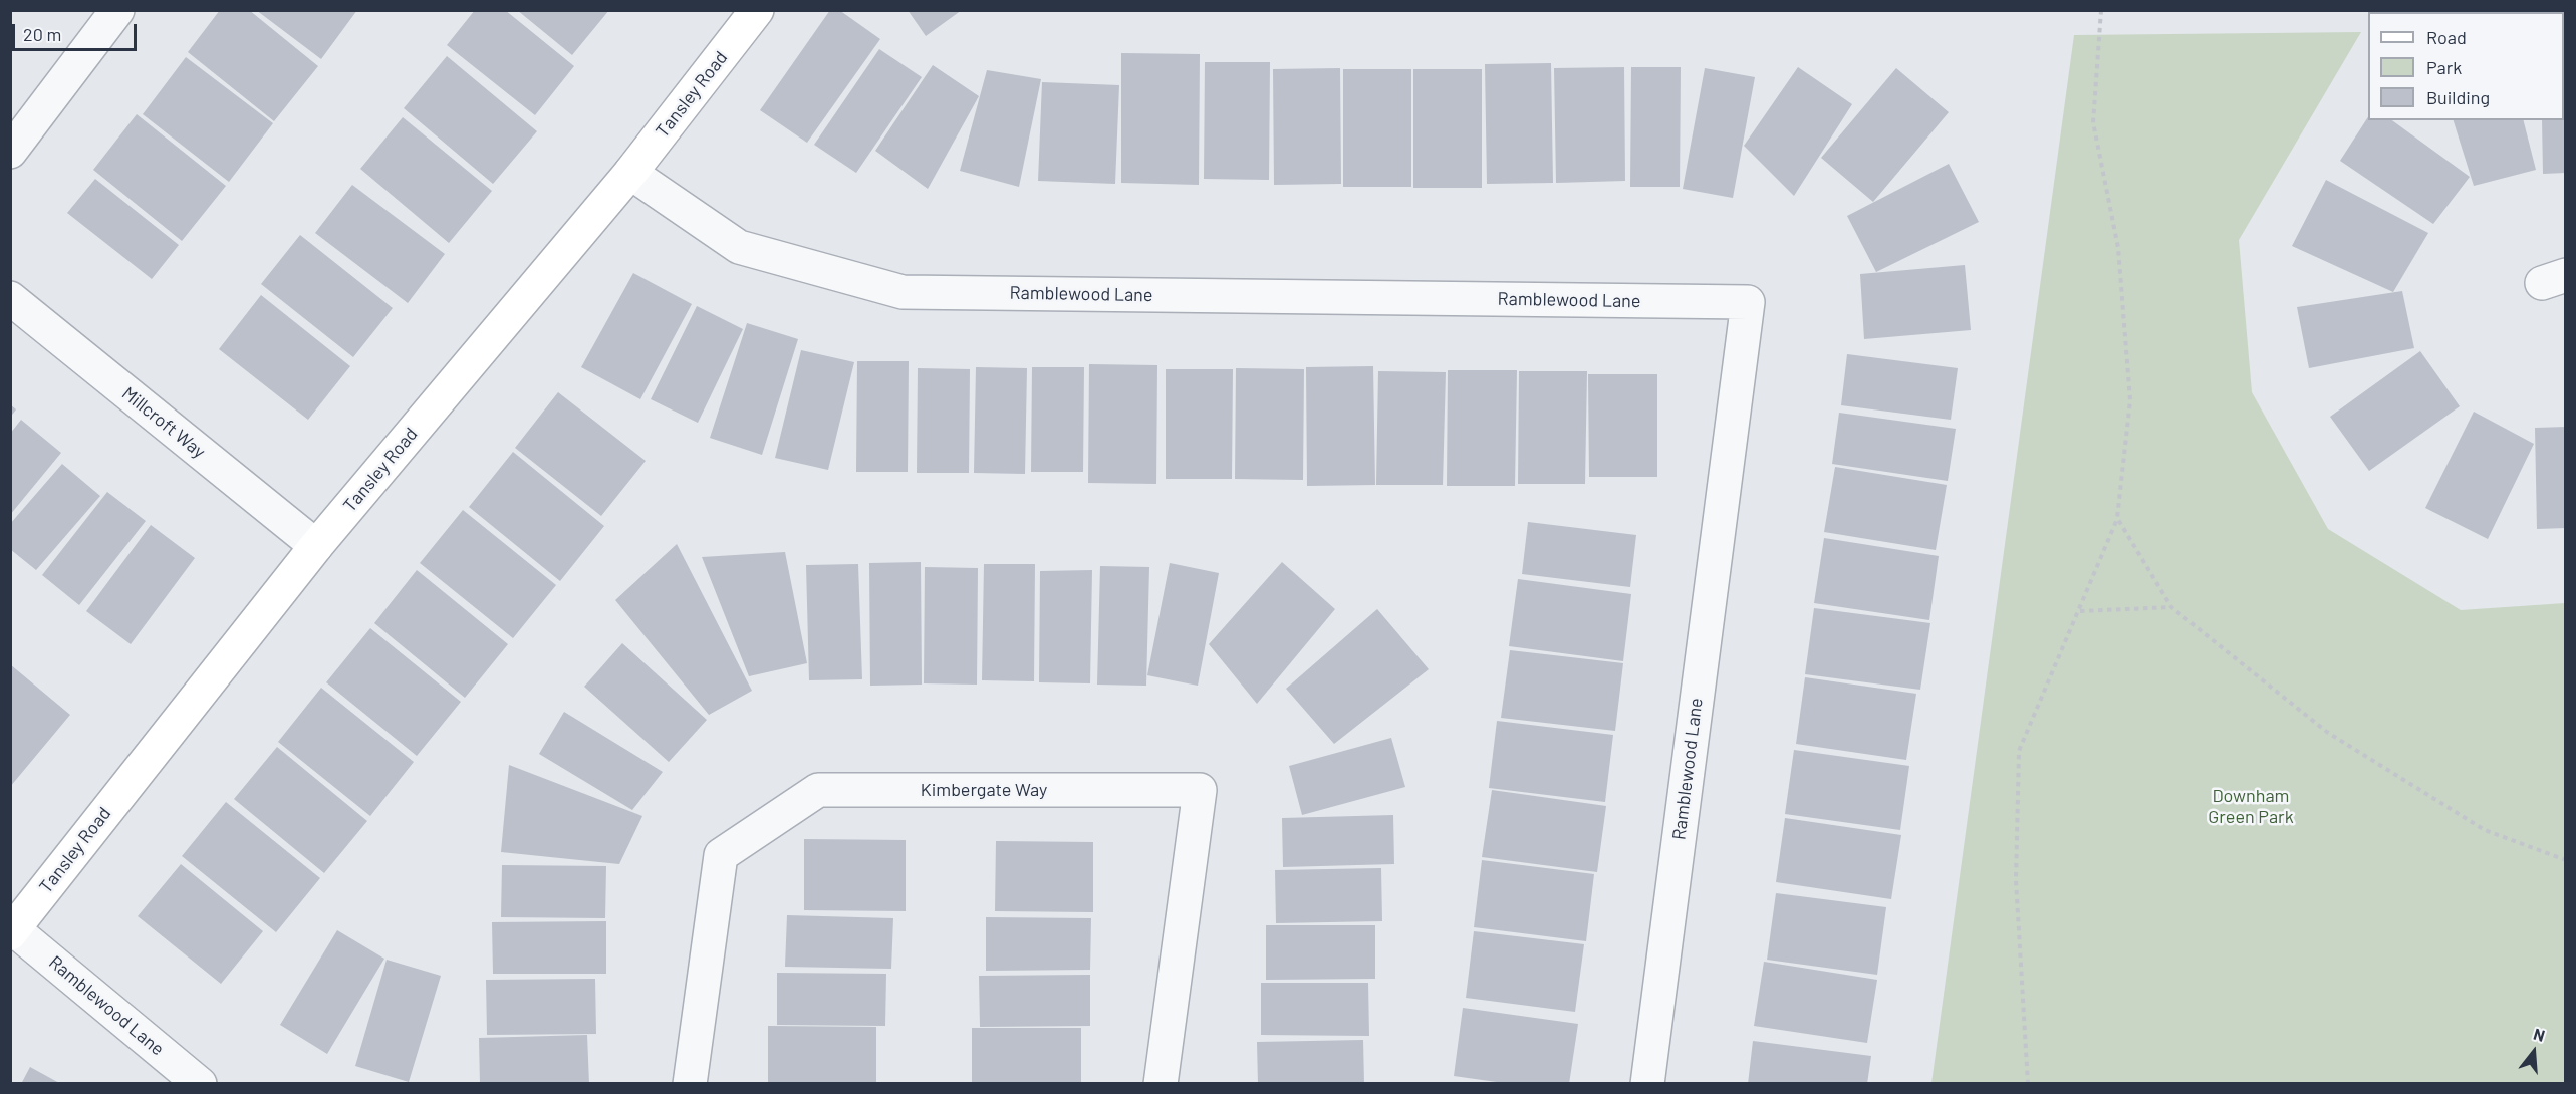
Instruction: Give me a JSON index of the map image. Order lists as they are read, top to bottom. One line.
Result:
{"streets":{"street":["Tansley Road","Ramblewood Lane","Millcroft Way","Kimbergate Way"]},"crossings":[["Tansley Road","Ramblewood Lane"],["Tansley Road","Millcroft Way"]],"parks":["Downham Green Park"],"legend":["Road","Park","Building"],"scale_bar":"20 m","north":"top"}
